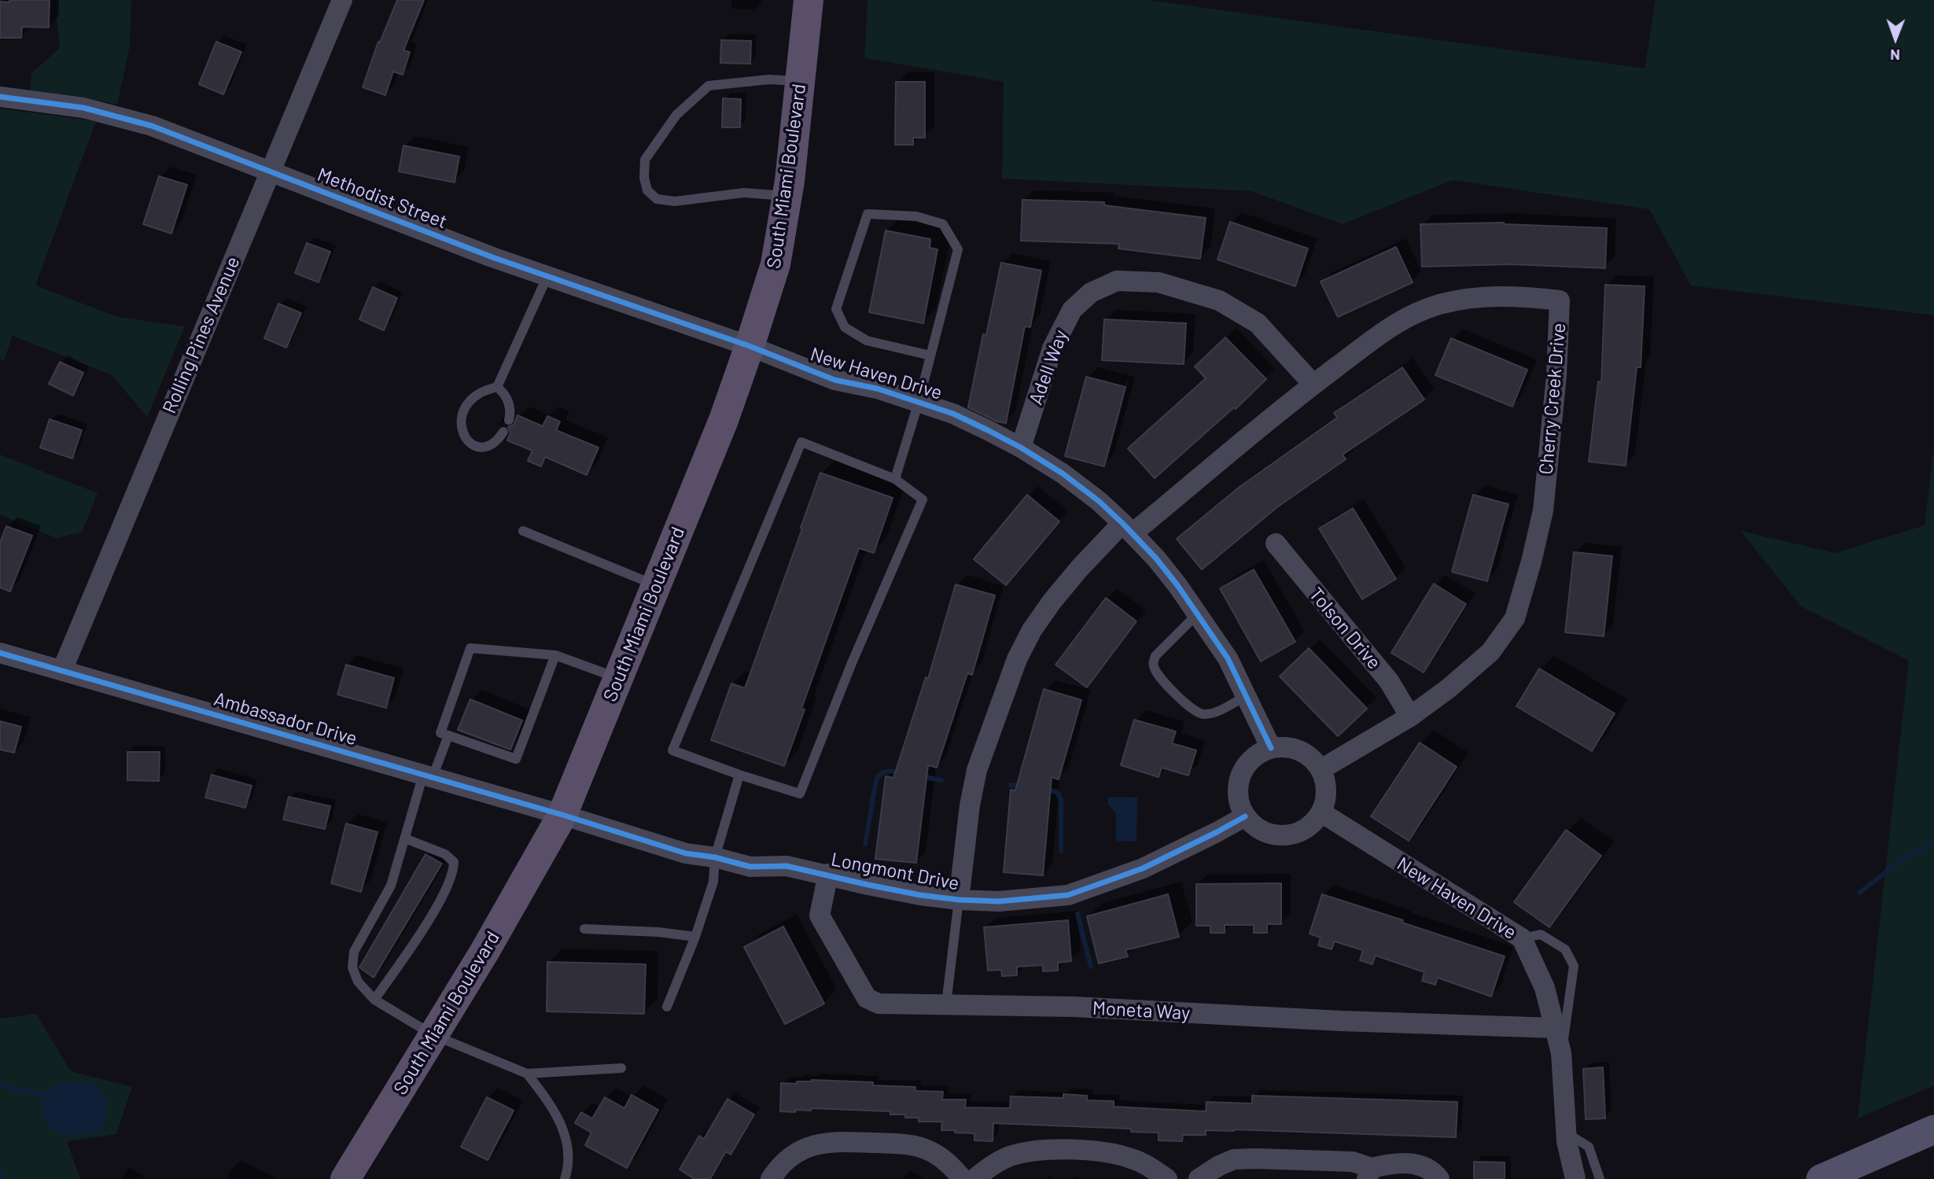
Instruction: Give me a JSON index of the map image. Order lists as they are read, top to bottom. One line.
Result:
{"streets":{"main road":["South Miami Boulevard"],"street":["Methodist Street","Rolling Pines Avenue","Adell Way","New Haven Drive","Cherry Creek Drive","Tolson Drive","Ambassador Drive","Longmont Drive","Moneta Way"]},"crossings":[["South Miami Boulevard","Methodist Street"],["South Miami Boulevard","New Haven Drive"],["South Miami Boulevard","Ambassador Drive"],["South Miami Boulevard","Longmont Drive"],["Methodist Street","Rolling Pines Avenue"],["Methodist Street","New Haven Drive"],["Rolling Pines Avenue","Ambassador Drive"],["Adell Way","New Haven Drive"],["Adell Way","Cherry Creek Drive"],["New Haven Drive","Cherry Creek Drive"],["New Haven Drive","Longmont Drive"],["New Haven Drive","Moneta Way"],["Cherry Creek Drive","Tolson Drive"],["Cherry Creek Drive","Longmont Drive"],["Ambassador Drive","Longmont Drive"],["Longmont Drive","Moneta Way"]],"north":"bottom"}
